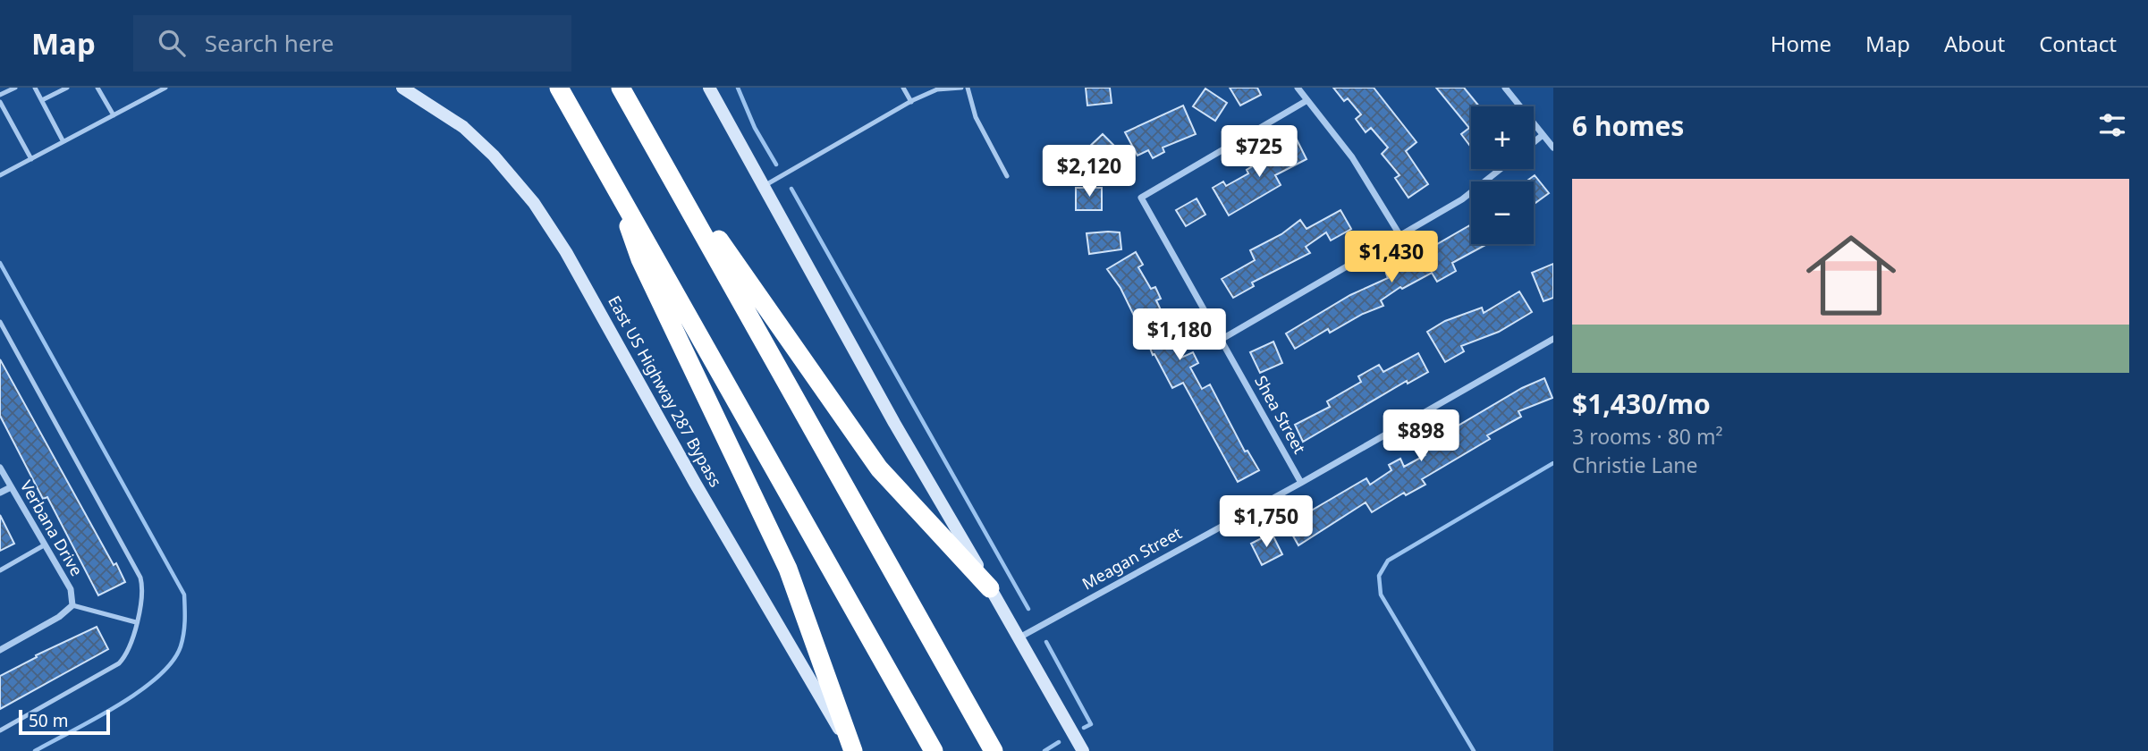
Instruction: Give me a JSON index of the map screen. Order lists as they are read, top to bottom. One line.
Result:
{"streets":{"main road":["East US Highway 287 Bypass"],"street":["Shea Street","Verbana Drive","Meagan Street"]},"crossings":[["Shea Street","Meagan Street"]],"scale_bar":"50 m","page":{"header":"Map","search":"Search here","nav":["Home","Map","About","Contact"],"heading":"6 homes","map_buttons":["+","−"],"price":["$725","$2,120","$1,430","$1,180","$898","$1,750"],"list":[{"name":"$1,430/mo","note":"3 rooms · 80 m² · Christie Lane"}],"scale":"50 m"}}
